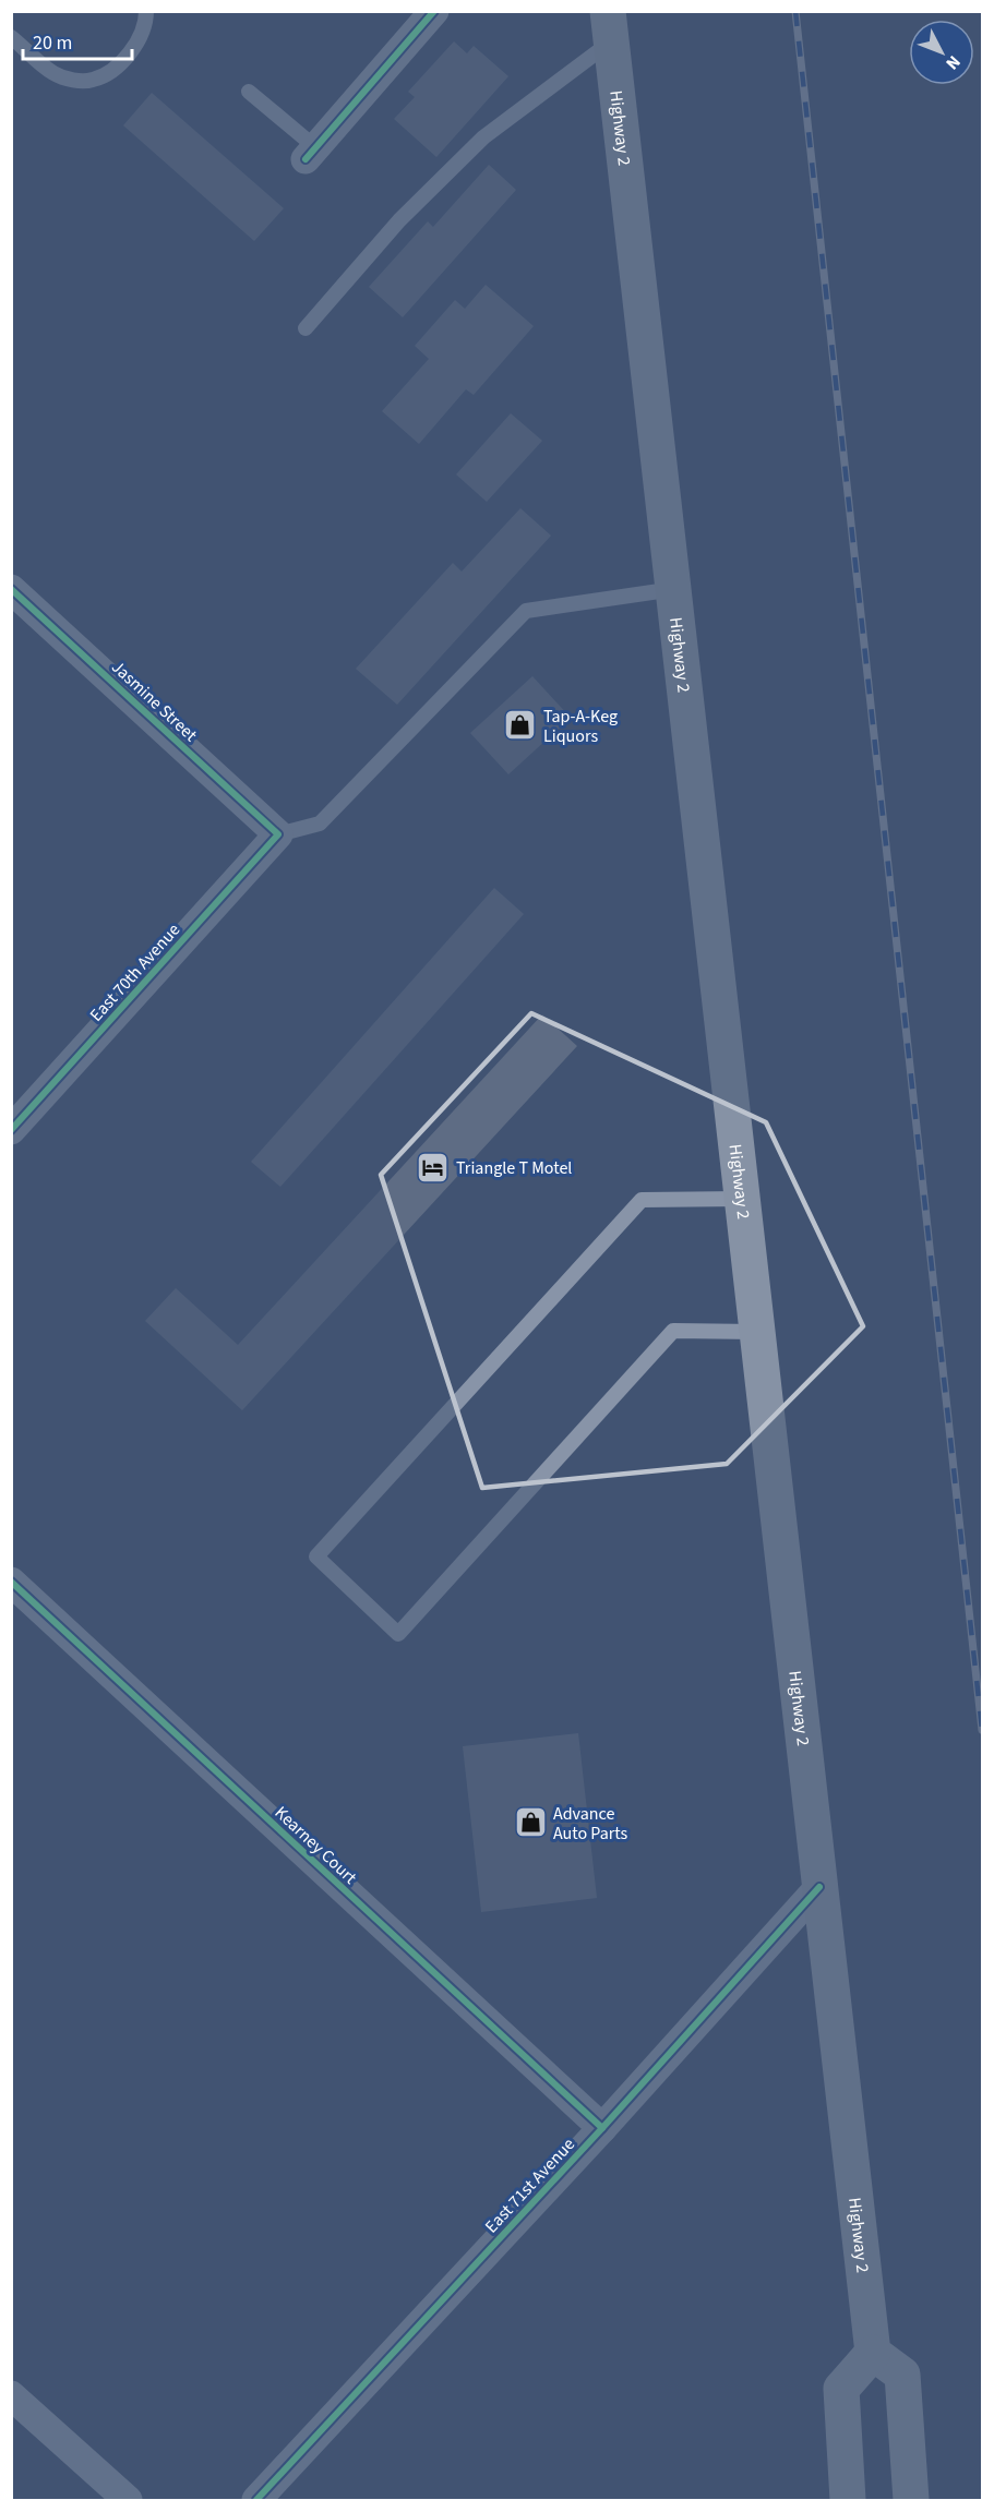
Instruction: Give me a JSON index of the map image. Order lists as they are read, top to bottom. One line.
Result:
{"streets":{"main road":["Highway 2"],"street":["Jasmine Street","East 70th Avenue","Kearney Court","East 71st Avenue"]},"crossings":[["Highway 2","East 71st Avenue"],["Jasmine Street","East 70th Avenue"],["Kearney Court","East 71st Avenue"]],"places":{"shop":["Tap-A-Keg Liquors","Advance Auto Parts"],"hotel":["Triangle T Motel"]},"scale_bar":"20 m","north":"bottom right"}
